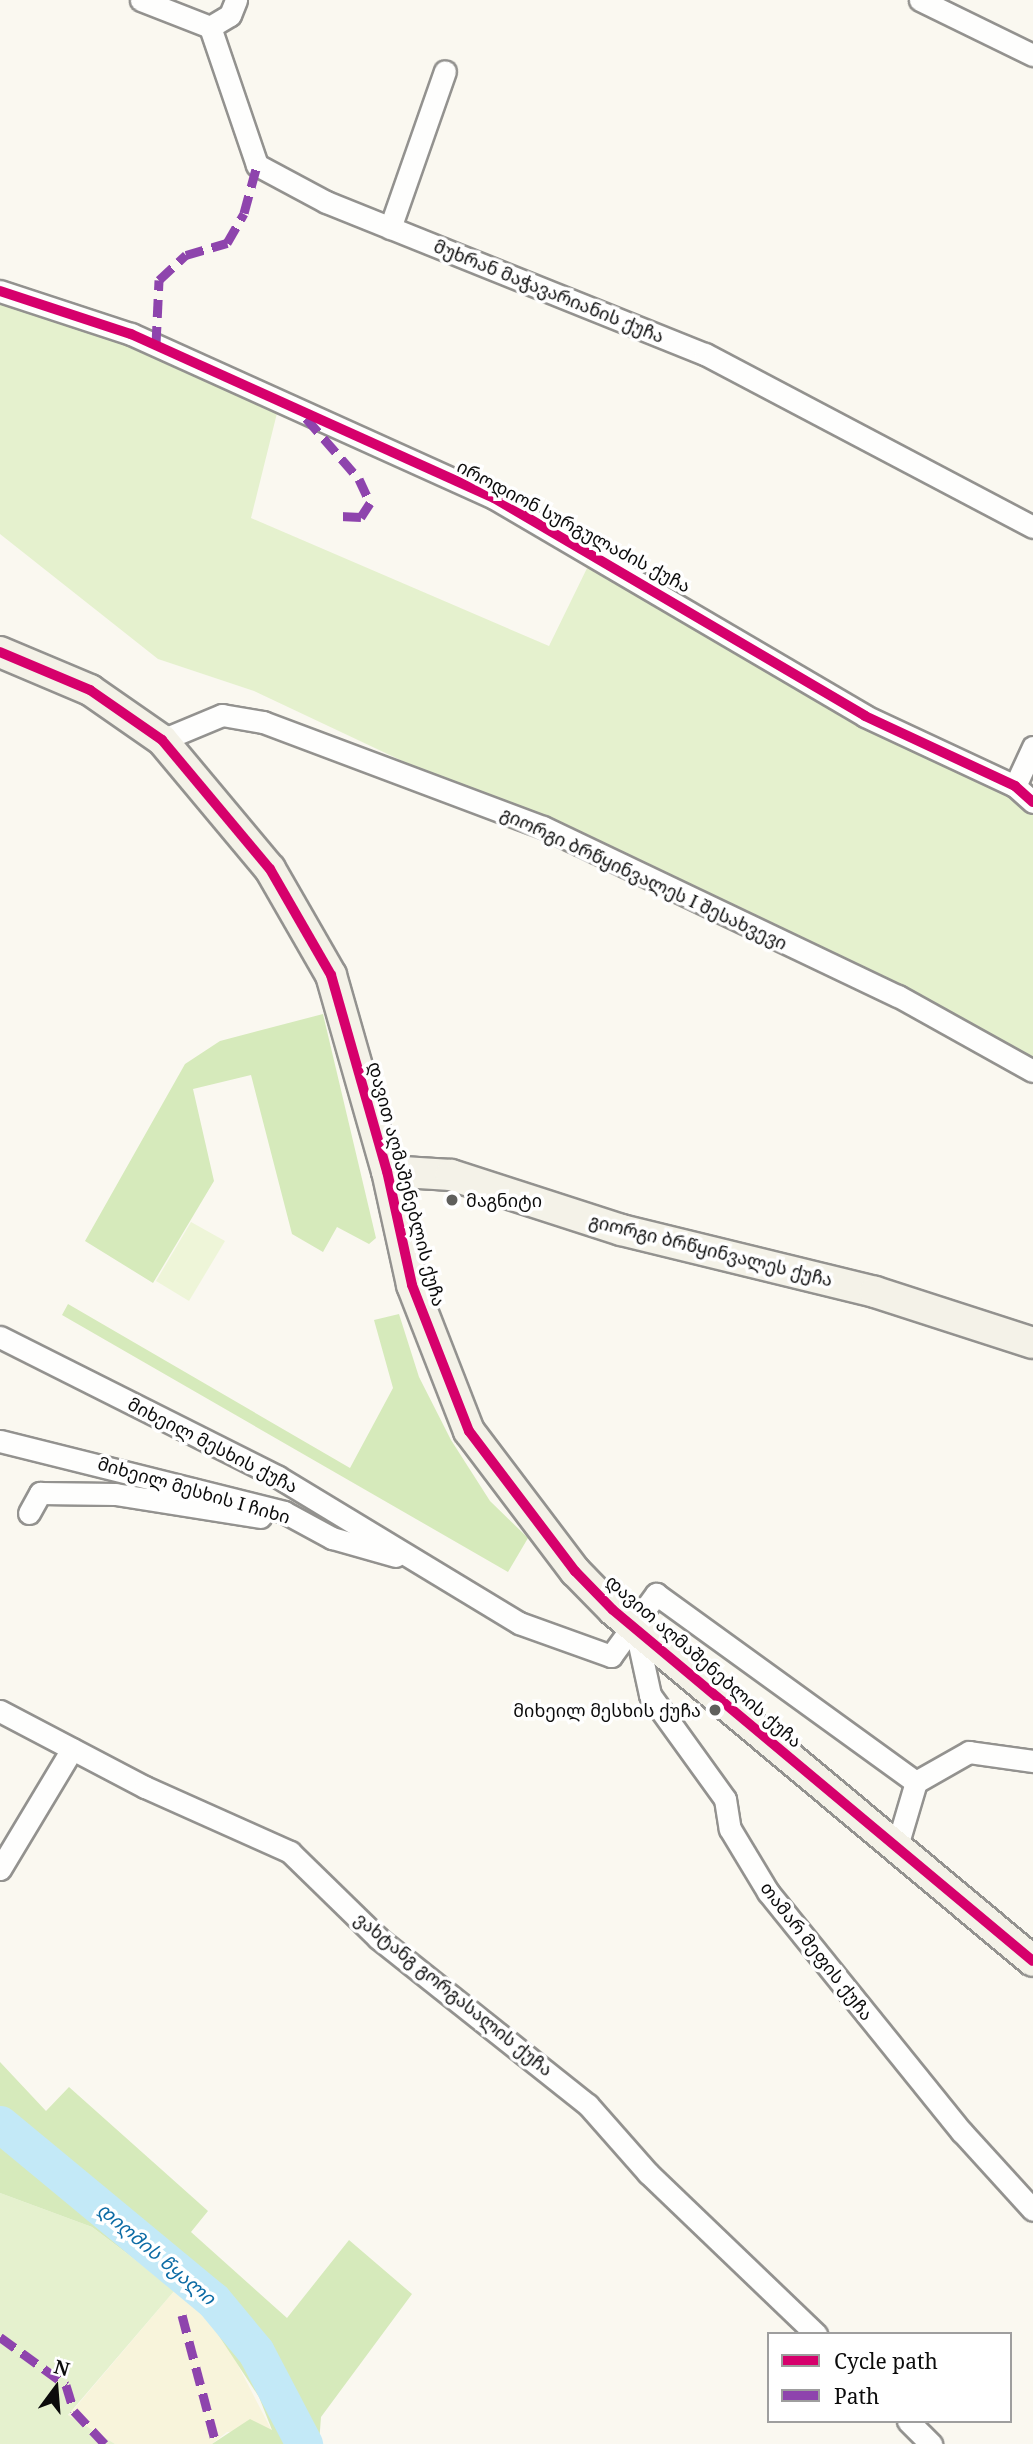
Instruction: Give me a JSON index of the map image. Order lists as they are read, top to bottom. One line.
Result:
{"streets":{"street":["მუხრან მაჭავარიანის ქუჩა","იროდიონ სურგულაძის ქუჩა","გიორგი ბრწყინვალეს I შესახვევი","დავით აღმაშენებლის ქუჩა","გიორგი ბრწყინვალეს ქუჩა","მიხეილ მესხის ქუჩა","მიხეილ მესხის I ჩიხი","თამარ მეფის ქუჩა","ვახტანგ გორგასალის ქუჩა"]},"crossings":[["გიორგი ბრწყინვალეს I შესახვევი","დავით აღმაშენებლის ქუჩა"],["დავით აღმაშენებლის ქუჩა","გიორგი ბრწყინვალეს ქუჩა"],["დავით აღმაშენებლის ქუჩა","მიხეილ მესხის ქუჩა"],["დავით აღმაშენებლის ქუჩა","თამარ მეფის ქუჩა"],["მიხეილ მესხის ქუჩა","მიხეილ მესხის I ჩიხი"],["მიხეილ მესხის ქუჩა","თამარ მეფის ქუჩა"]],"water":["დიღმის წყალი"],"places":["მაგნიტი","მიხეილ მესხის ქუჩა"],"legend":["Cycle path","Path"],"north":"top"}
